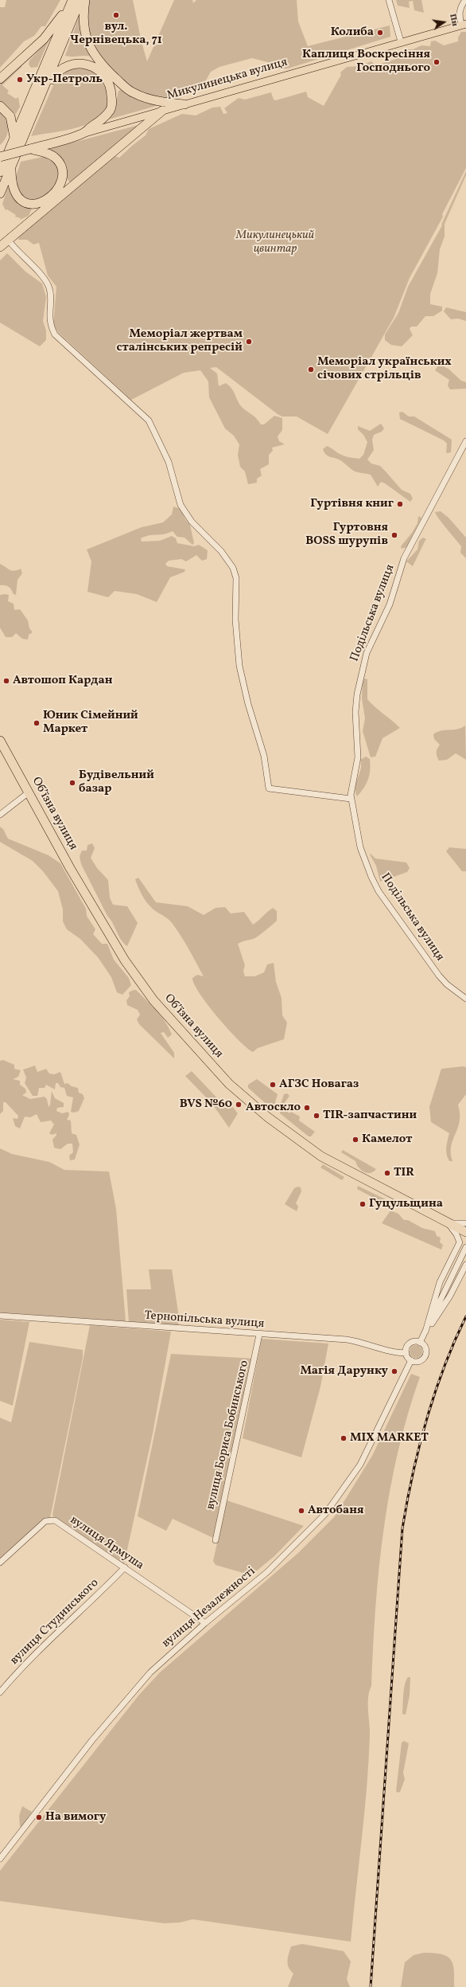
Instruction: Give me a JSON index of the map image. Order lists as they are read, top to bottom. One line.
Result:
{"streets":{"highway":["Микулинецька вулиця","Обʼїзна вулиця"],"street":["Подільська вулиця","Тернопільська вулиця","вулиця Бориса Бобинського","вулиця Ярмуша","вулиця Незалежності","вулиця Студинського"]},"crossings":[["Тернопільська вулиця","вулиця Бориса Бобинського"],["Тернопільська вулиця","вулиця Незалежності"],["вулиця Ярмуша","вулиця Незалежності"],["вулиця Ярмуша","вулиця Студинського"]],"parks":["Микулинецький цвинтар"],"places":["вул. Чернівецька, 71","Колиба","Каплиця Воскресіння Господнього","Укр-Петроль","Меморіал жертвам сталінських репресій","Меморіал українських січових стрільців","Гуртівня книг","Гуртовня BOSS шурупів","Автошоп Кардан","Юник Сімейний Маркет","Будівельний базар","АГЗС Новагаз","BVS №60","Автоскло","TIR-запчастини","Камелот","TIR","Гуцульщина","Магія Дарунку","MIX MARKET","Автобаня","На вимогу"],"north":"right"}
